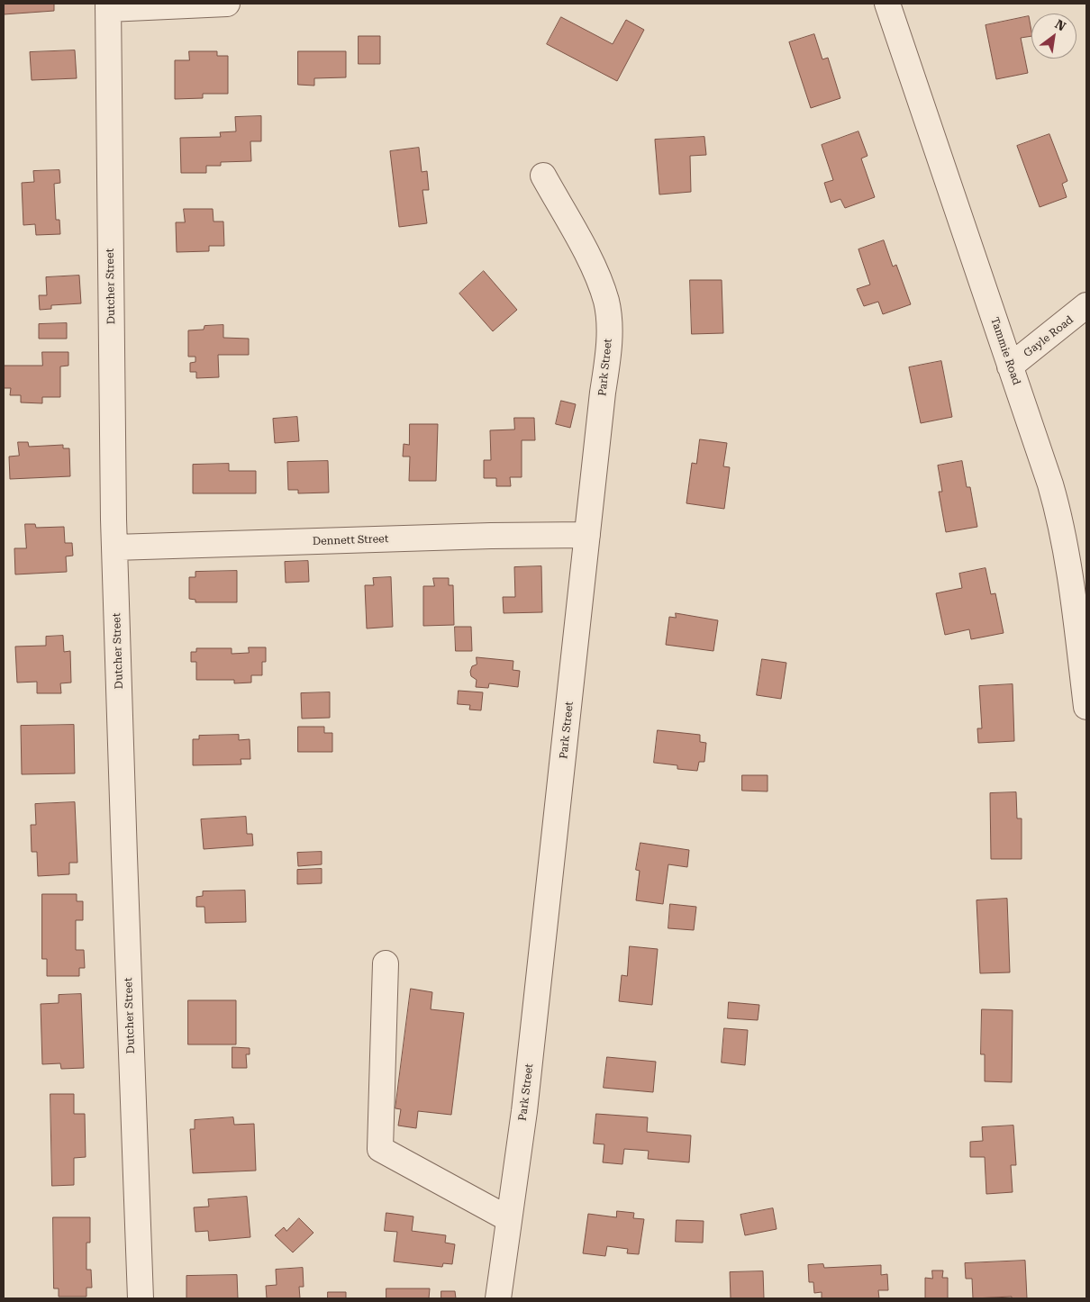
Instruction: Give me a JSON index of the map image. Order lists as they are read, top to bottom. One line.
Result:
{"streets":{"street":["Dutcher Street","Gayle Road","Tammie Road","Park Street","Dennett Street"]},"crossings":[["Dutcher Street","Dennett Street"],["Gayle Road","Tammie Road"],["Park Street","Dennett Street"]],"north":"top right"}
